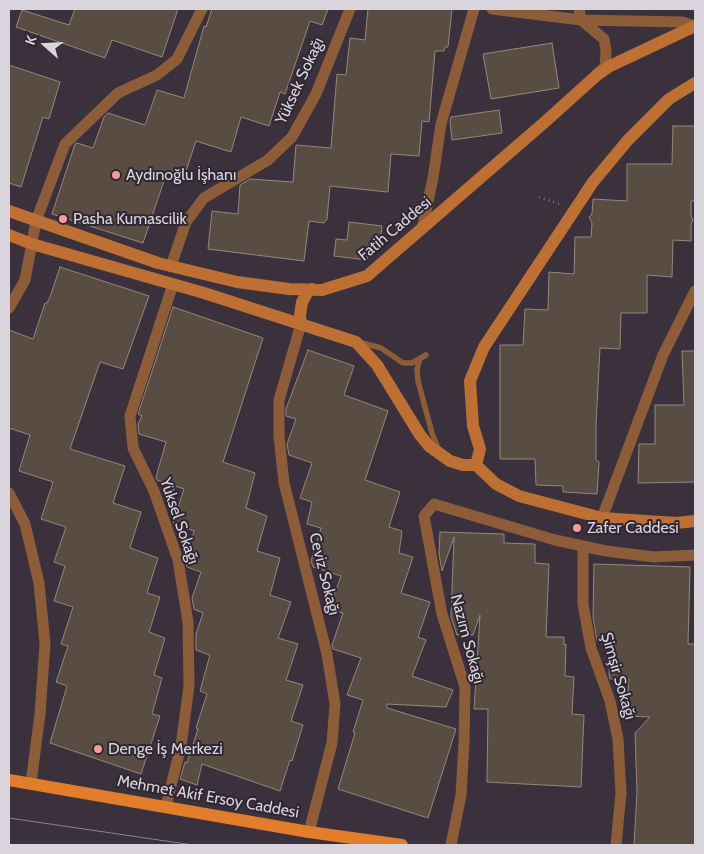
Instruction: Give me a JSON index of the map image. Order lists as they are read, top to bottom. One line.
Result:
{"streets":{"main road":["Fatih Caddesi","Mehmet Akif Ersoy Caddesi"],"street":["Yüksek Sokağı","Yüksel Sokağı","Ceviz Sokağı","Nazım Sokağı","Şimşir Sokağı"]},"crossings":[["Yüksek Sokağı","Fatih Caddesi"],["Yüksel Sokağı","Mehmet Akif Ersoy Caddesi"],["Ceviz Sokağı","Mehmet Akif Ersoy Caddesi"],["Nazım Sokağı","Şimşir Sokağı"]],"places":["Aydınoğlu İşhanı","Pasha Kumascilik","Zafer Caddesi","Denge İş Merkezi"],"north":"left"}
